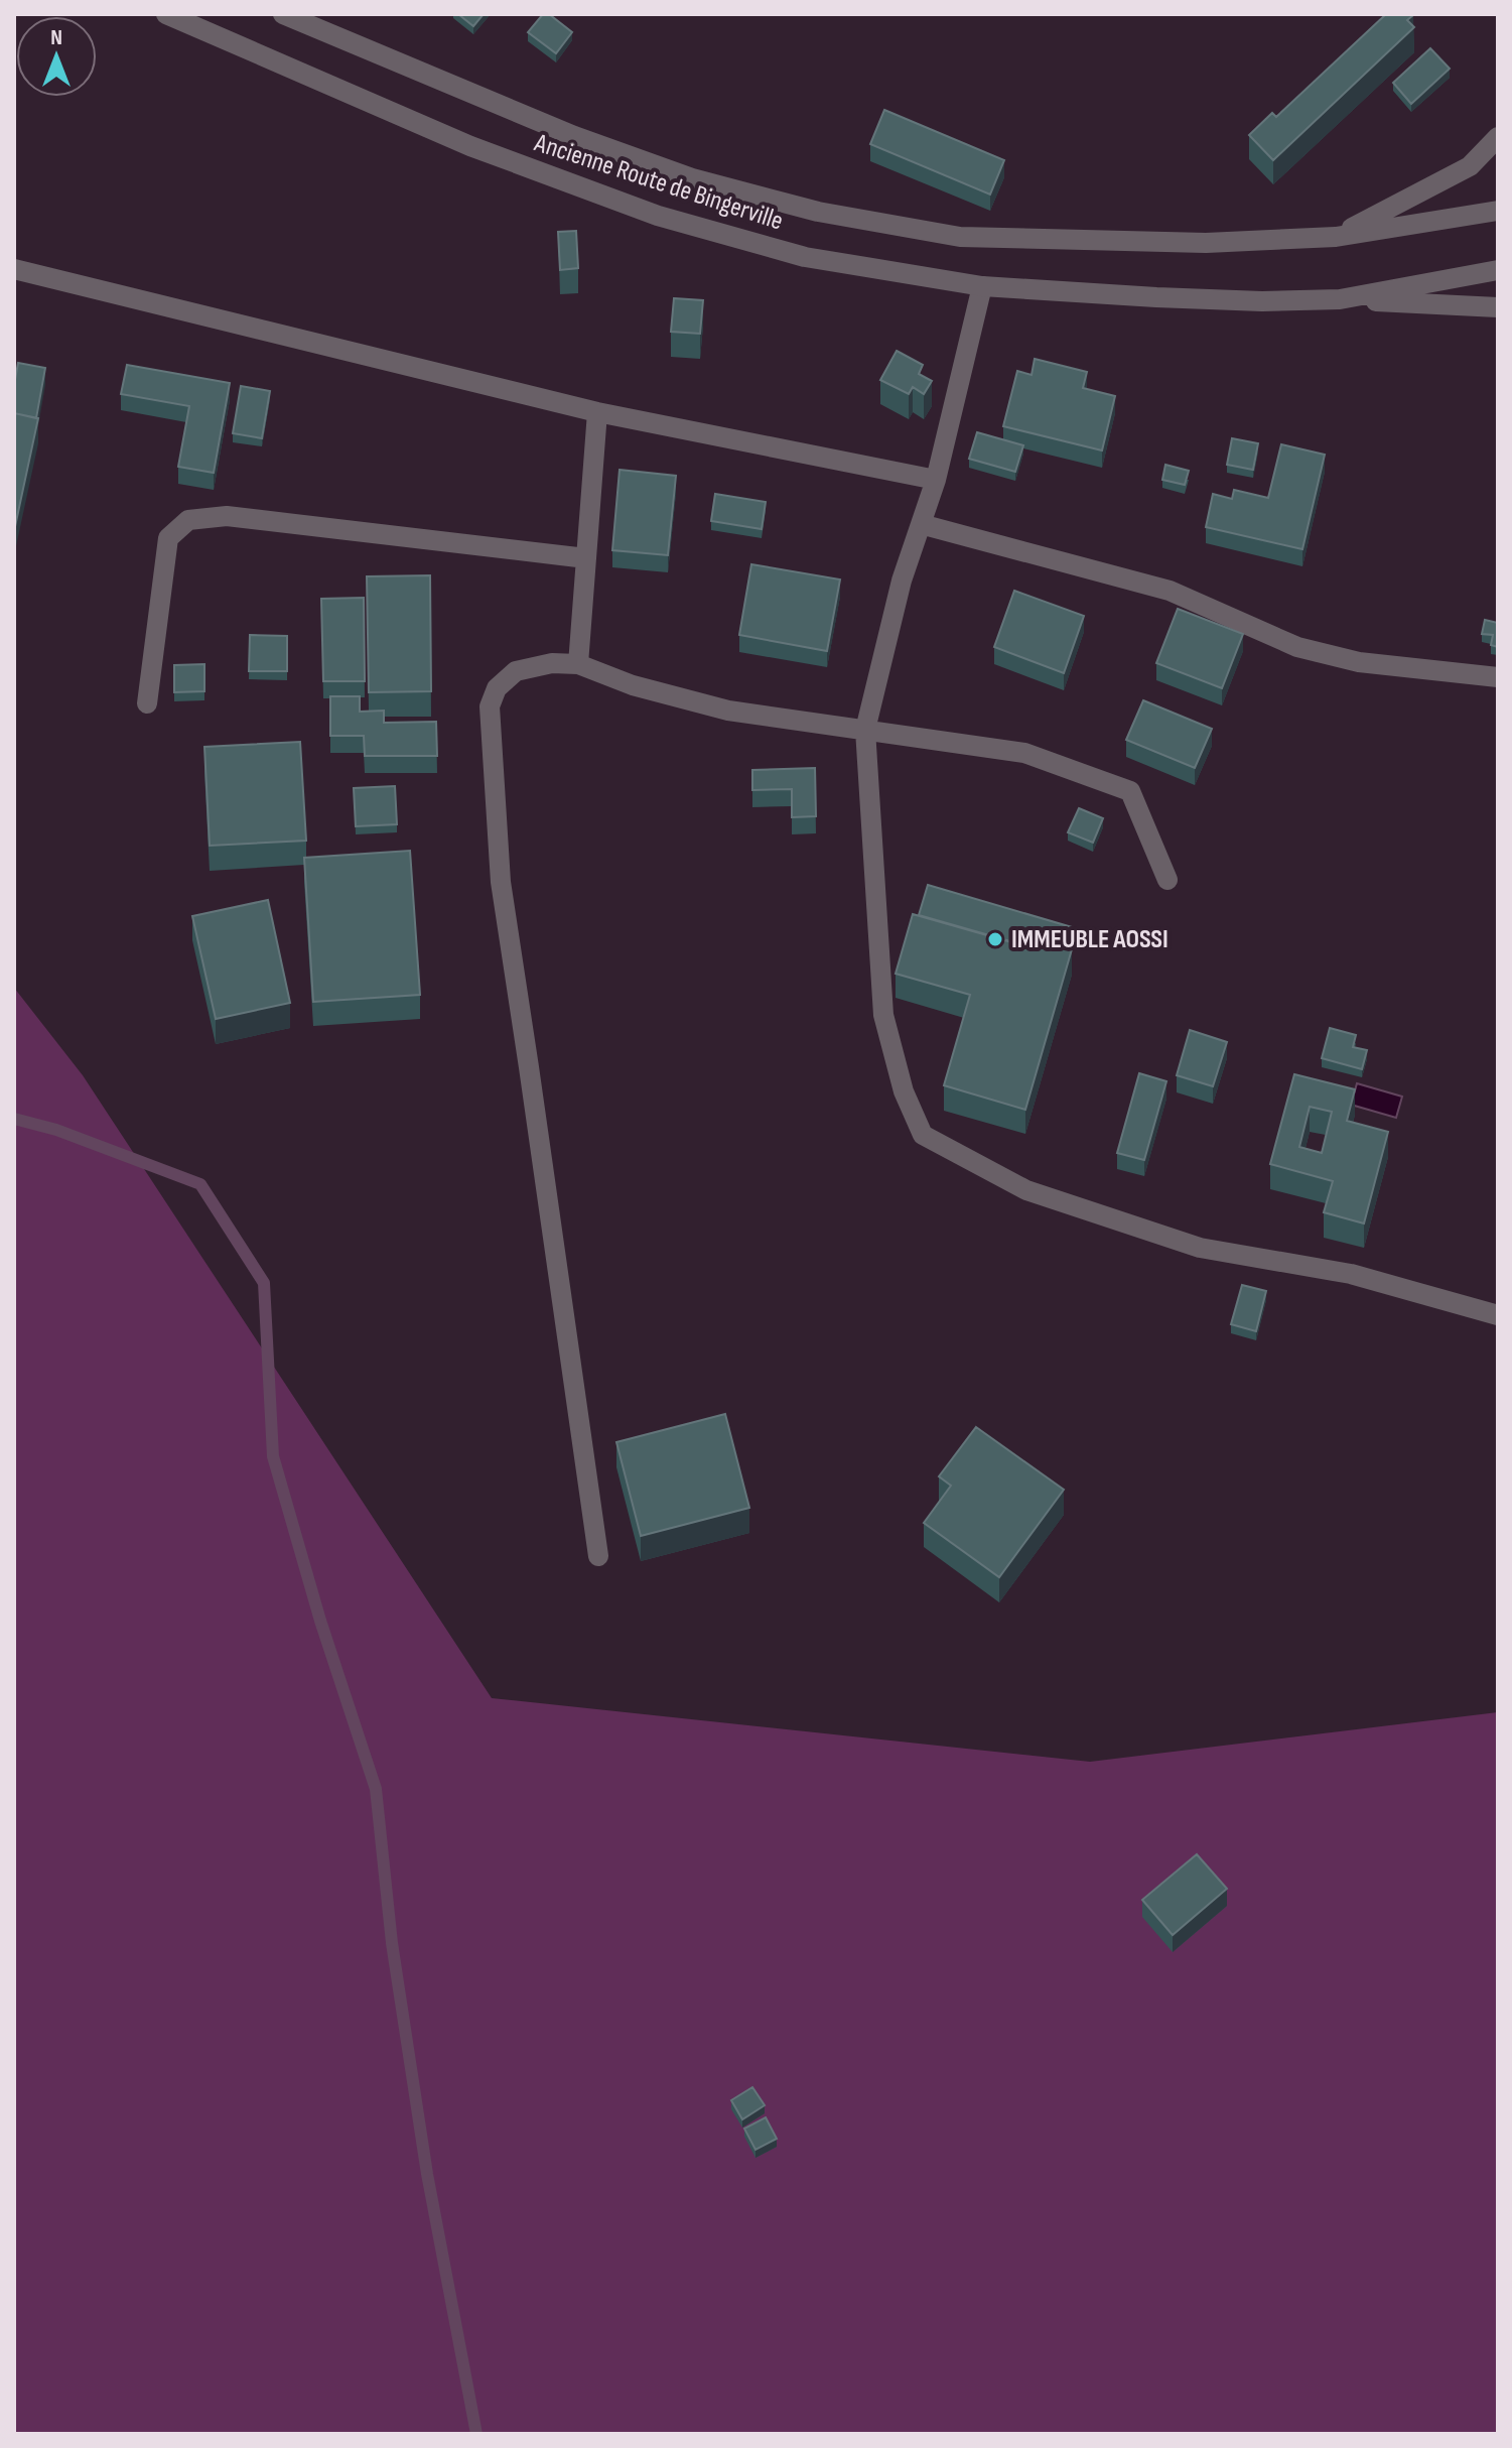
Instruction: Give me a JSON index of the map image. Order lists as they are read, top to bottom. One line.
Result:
{"streets":{"street":["Ancienne Route de Bingerville"]},"places":["IMMEUBLE AOSSI"],"north":"top"}
